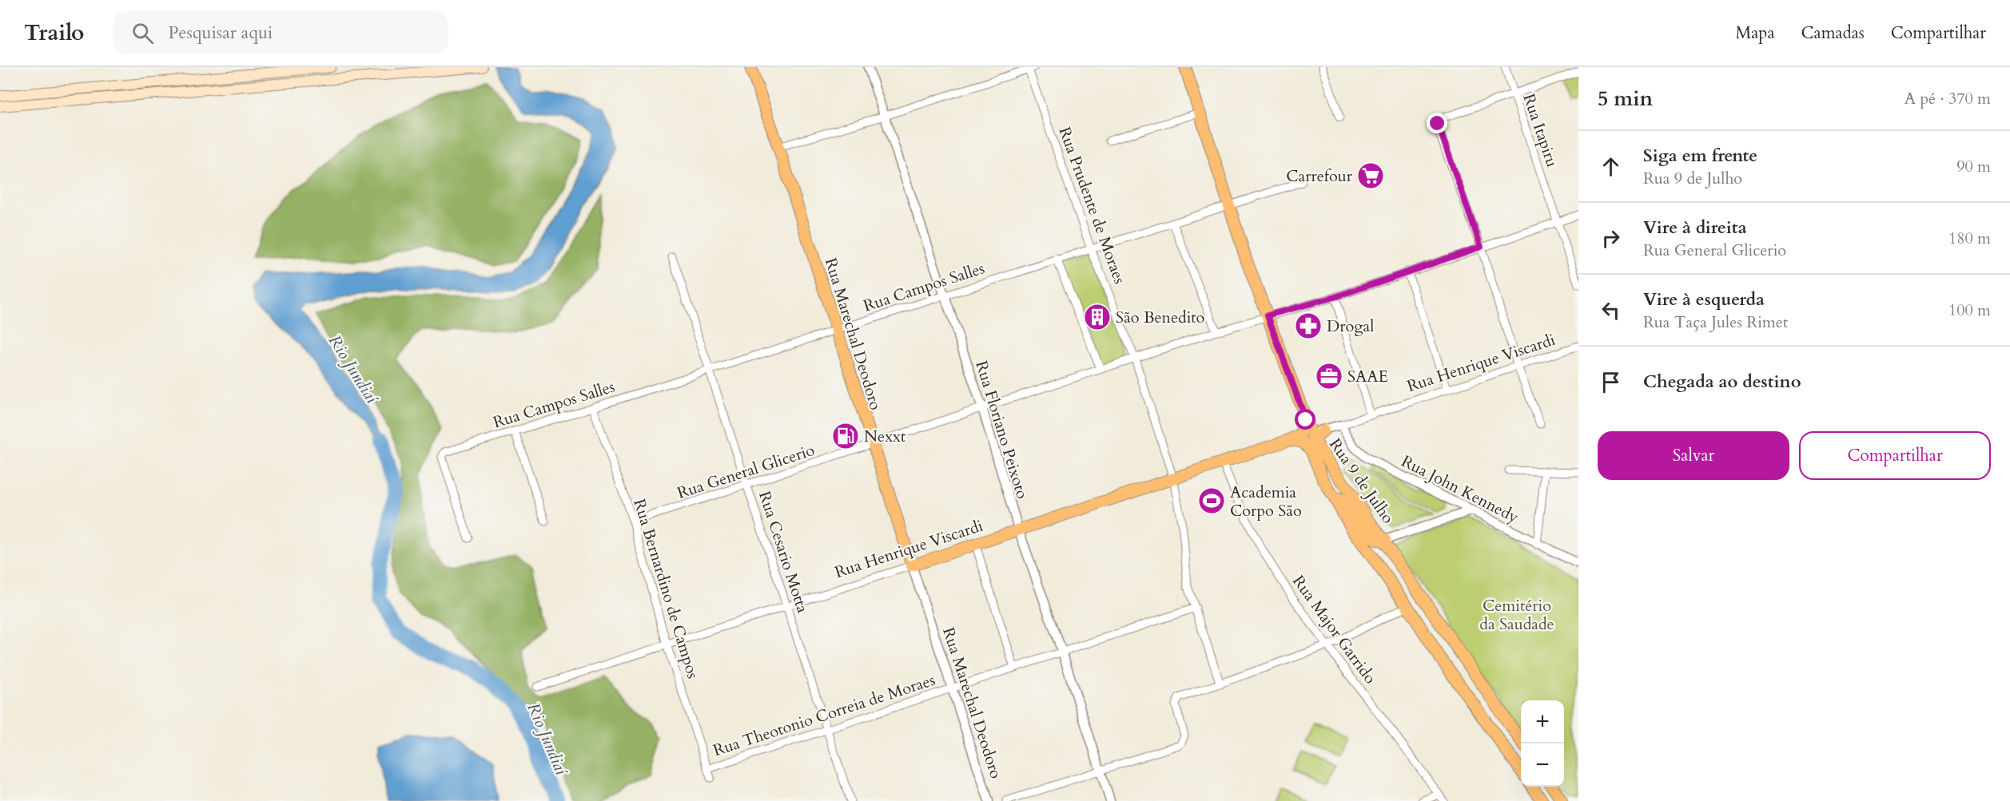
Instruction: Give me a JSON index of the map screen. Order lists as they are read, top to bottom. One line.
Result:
{"streets":{"main road":["Rua Marechal Deodoro","Rua Henrique Viscardi","Rua 9 de Julho"],"street":["Rua Itapiru","Rua Prudente de Moraes","Rua Campos Salles","Rua Floriano Peixoto","Rua General Glicerio","Rua John Kennedy","Rua Cesario Motta","Rua Bernardino de Campos","Rua Major Garrido","Rua Theotonio Correia de Moraes"]},"crossings":[["Rua Itapiru","Rua General Glicerio"],["Rua Prudente de Moraes","Rua Campos Salles"],["Rua Prudente de Moraes","Rua Henrique Viscardi"],["Rua Prudente de Moraes","Rua General Glicerio"],["Rua Prudente de Moraes","Rua Theotonio Correia de Moraes"],["Rua Campos Salles","Rua Marechal Deodoro"],["Rua Campos Salles","Rua Floriano Peixoto"],["Rua Campos Salles","Rua 9 de Julho"],["Rua Campos Salles","Rua Cesario Motta"],["Rua Campos Salles","Rua Bernardino de Campos"],["Rua Marechal Deodoro","Rua Henrique Viscardi"],["Rua Marechal Deodoro","Rua General Glicerio"],["Rua Marechal Deodoro","Rua Theotonio Correia de Moraes"],["Rua Henrique Viscardi","Rua Floriano Peixoto"],["Rua Henrique Viscardi","Rua 9 de Julho"],["Rua Henrique Viscardi","Rua John Kennedy"],["Rua Henrique Viscardi","Rua Cesario Motta"],["Rua Henrique Viscardi","Rua Bernardino de Campos"],["Rua Henrique Viscardi","Rua Major Garrido"],["Rua Floriano Peixoto","Rua General Glicerio"],["Rua Floriano Peixoto","Rua Theotonio Correia de Moraes"],["Rua General Glicerio","Rua 9 de Julho"],["Rua General Glicerio","Rua Cesario Motta"],["Rua General Glicerio","Rua Bernardino de Campos"],["Rua Cesario Motta","Rua Theotonio Correia de Moraes"],["Rua Bernardino de Campos","Rua Theotonio Correia de Moraes"]],"water":["Rio Jundiaí"],"parks":["Cemitério da Saudade"],"places":{"supermarket":["Carrefour"],"building":["São Benedito"],"pharmacy":["Drogal"],"office":["SAAE"],"fuel station":["Nexxt"],"sports":["Academia Corpo São"]},"page":{"header":"Trailo","search":"Pesquisar aqui","nav":["Mapa","Camadas","Compartilhar"],"heading":["5 min","A pé · 370 m"],"list":[["Siga em frente","Rua 9 de Julho","90 m"],["Vire à direita","Rua General Glicerio","180 m"],["Vire à esquerda","Rua Taça Jules Rimet","100 m"],"Chegada ao destino"],"buttons":["Salvar","Compartilhar"],"map_buttons":["+","−"]}}
